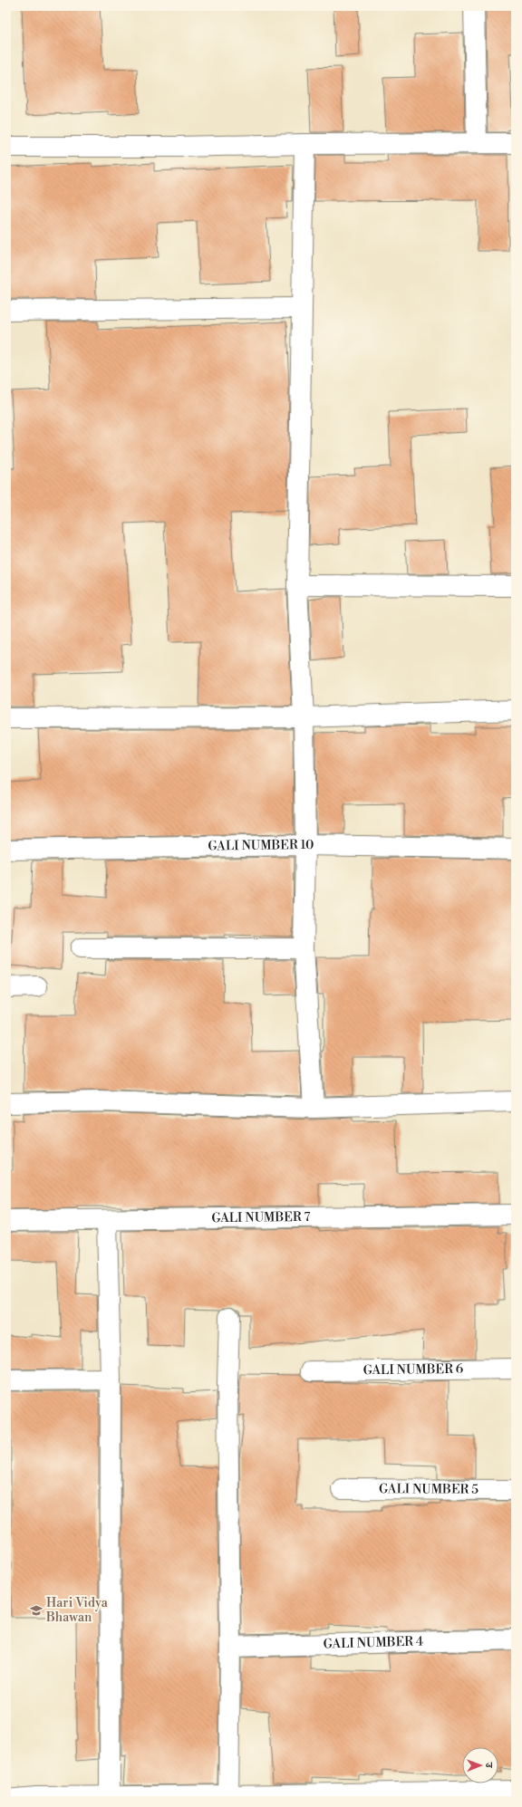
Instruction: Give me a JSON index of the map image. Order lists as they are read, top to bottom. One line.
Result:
{"streets":{"street":["GALI NUMBER 10","GALI NUMBER 7","GALI NUMBER 6","GALI NUMBER 5","GALI NUMBER 4"]},"places":{"school or university":["Hari Vidya Bhawan"]},"north":"right"}
